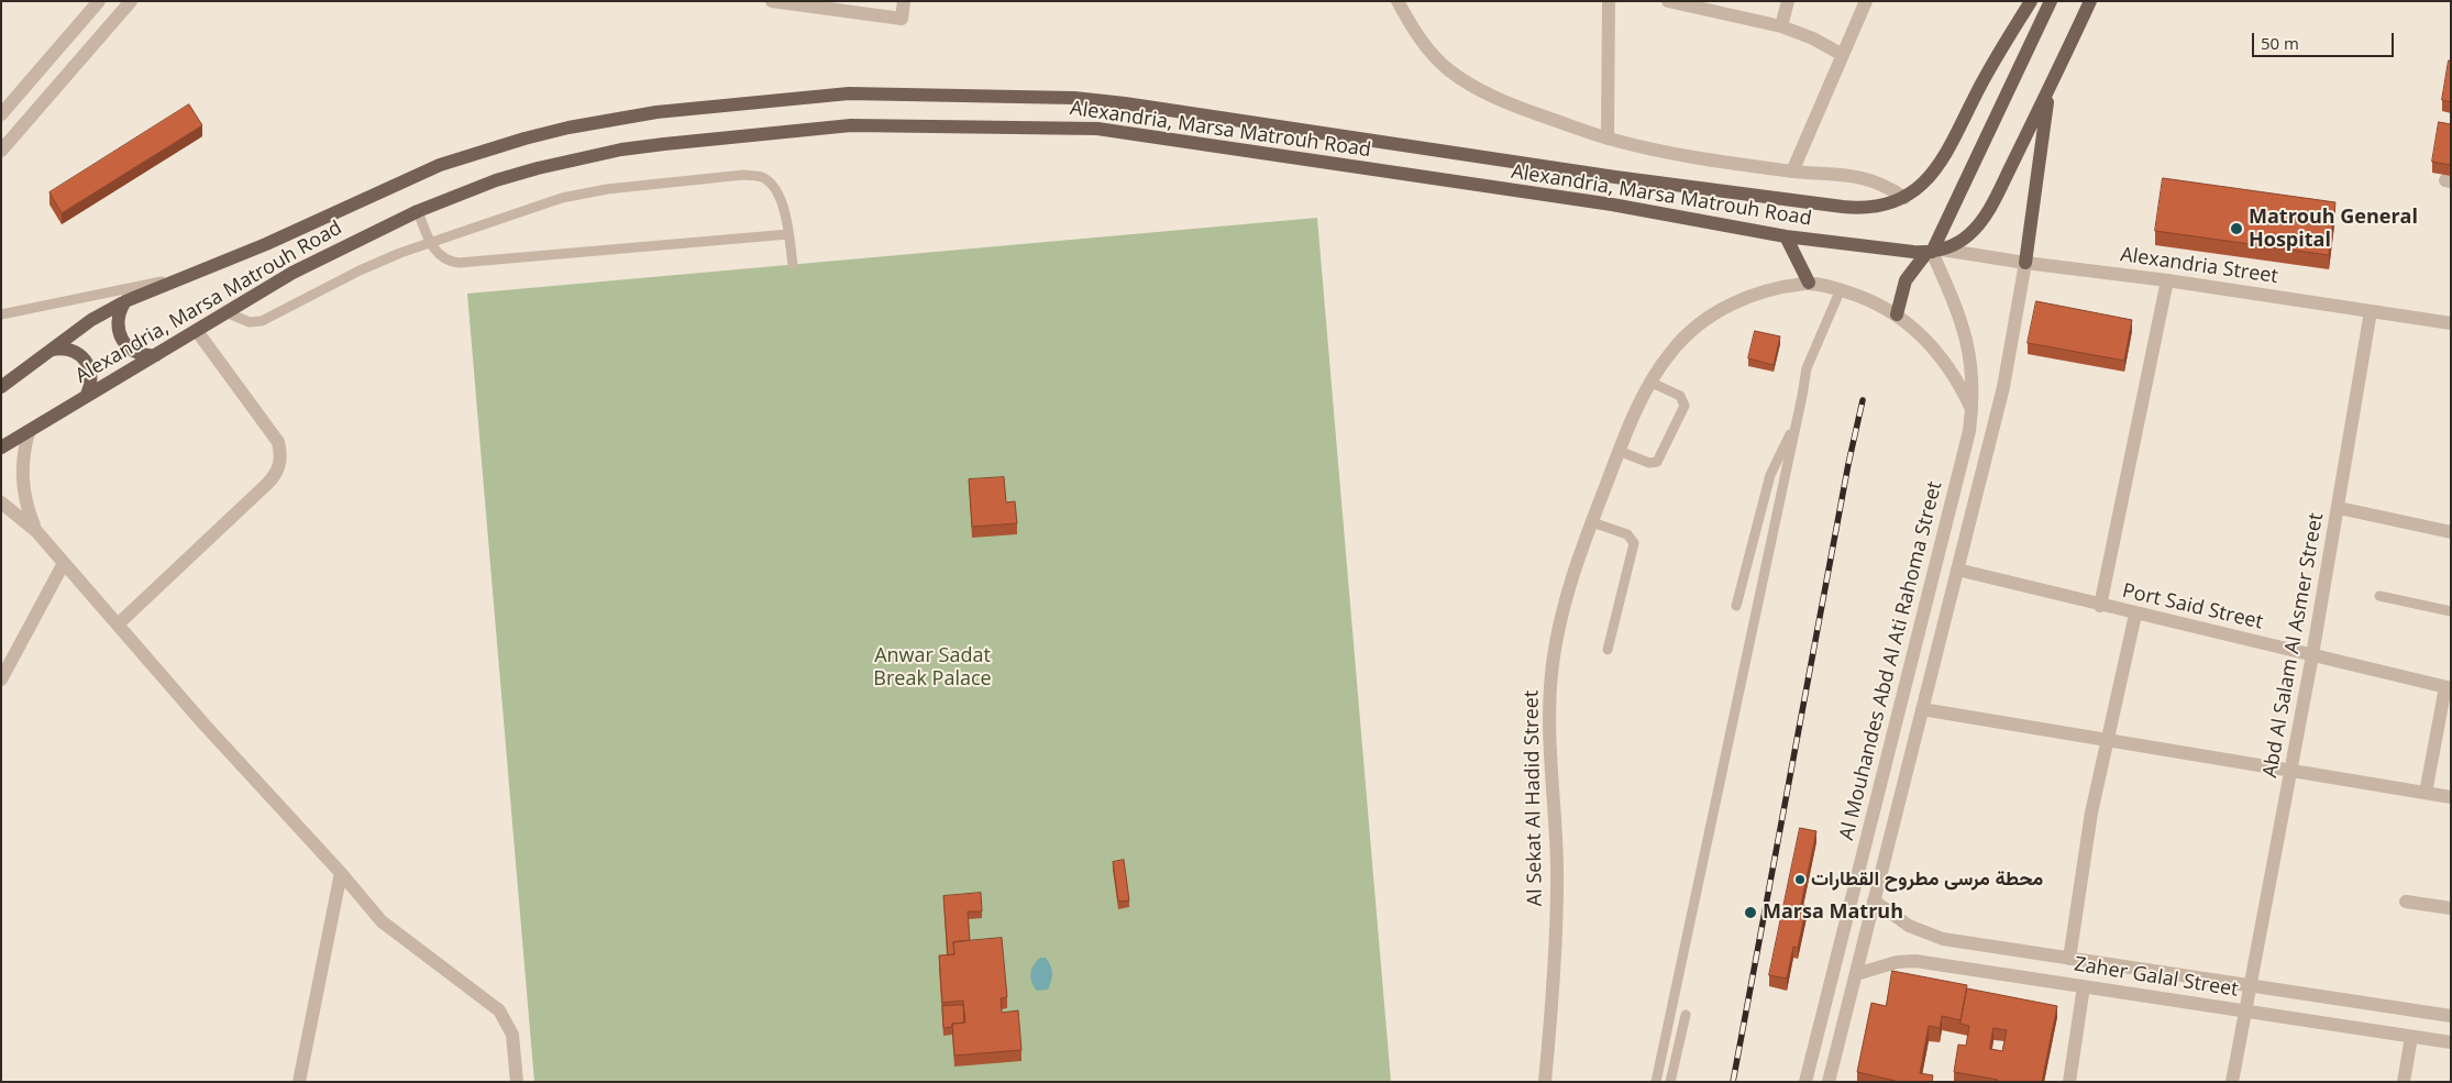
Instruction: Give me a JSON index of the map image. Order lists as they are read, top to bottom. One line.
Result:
{"streets":{"main road":["Alexandria, Marsa Matrouh Road"],"street":["Alexandria Street","Port Said Street","Abd Al Salam Al Asmer Street","Al Mouhandes Abd Al Ati Rahoma Street","Al Sekat Al Hadid Street","Zaher Galal Street"]},"crossings":[["Alexandria, Marsa Matrouh Road","Alexandria Street"],["Alexandria, Marsa Matrouh Road","Al Mouhandes Abd Al Ati Rahoma Street"],["Alexandria Street","Abd Al Salam Al Asmer Street"],["Alexandria Street","Al Mouhandes Abd Al Ati Rahoma Street"],["Port Said Street","Abd Al Salam Al Asmer Street"],["Abd Al Salam Al Asmer Street","Zaher Galal Street"],["Al Mouhandes Abd Al Ati Rahoma Street","Al Sekat Al Hadid Street"]],"parks":["Anwar Sadat Break Palace"],"places":["Matrouh General Hospital","محطة مرسى مطروح القطارات","Marsa Matruh"],"scale_bar":"50 m"}
